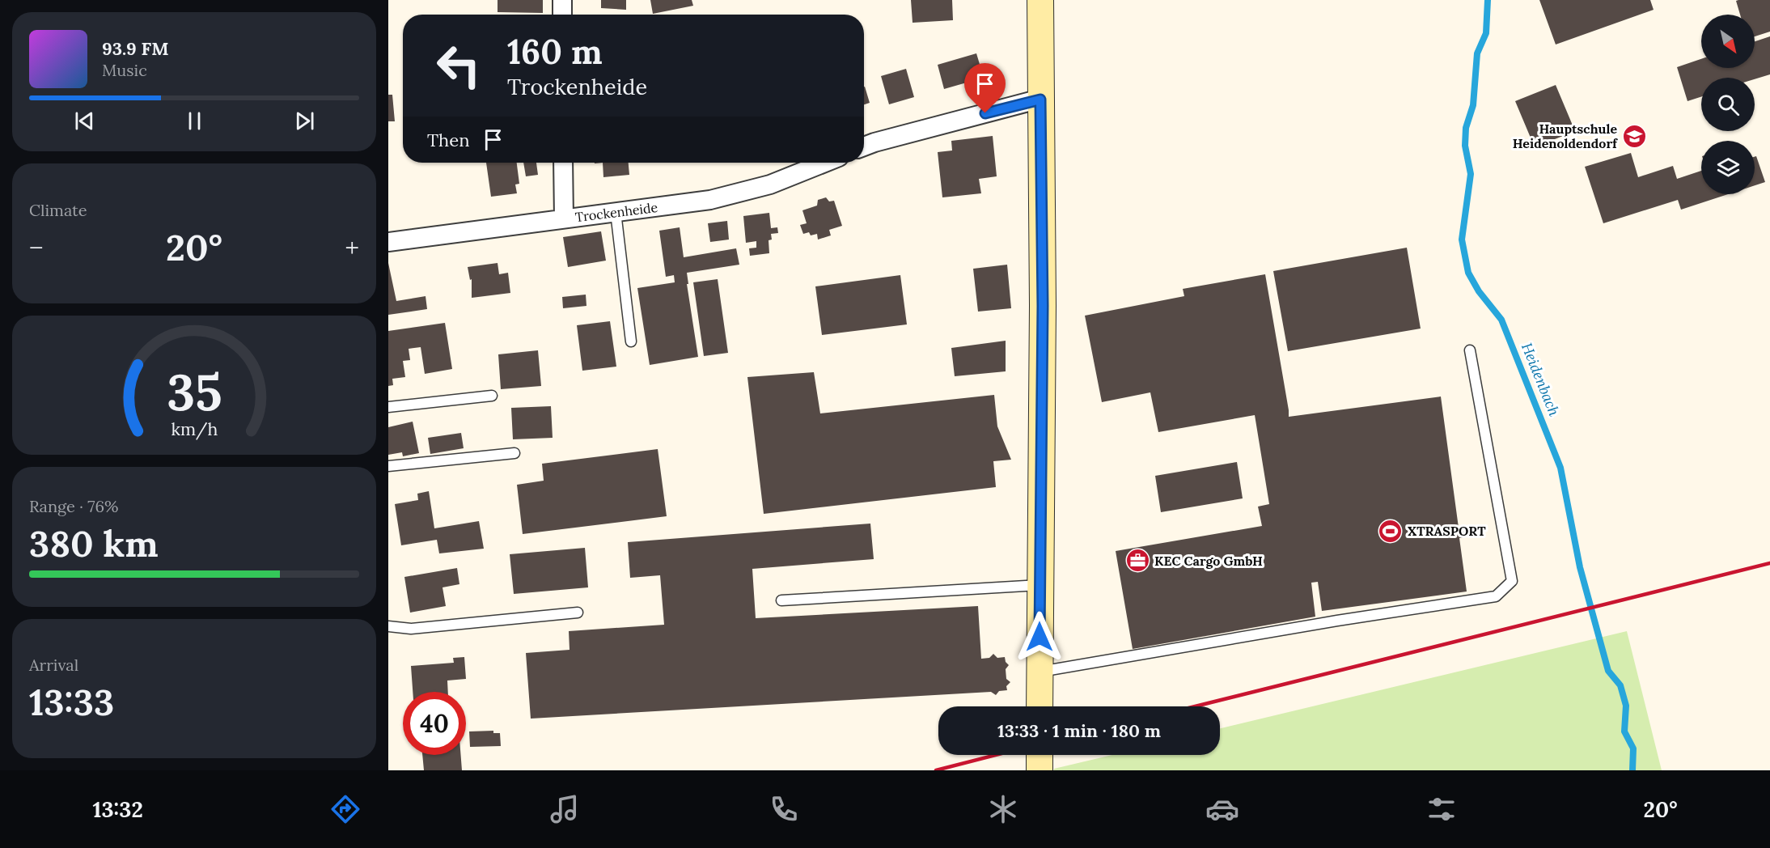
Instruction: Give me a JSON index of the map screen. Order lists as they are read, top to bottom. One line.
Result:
{"streets":{"street":["Trockenheide"]},"water":["Heidenbach"],"places":{"school or university":["Hauptschule Heidenoldendorf"],"sports":["XTRASPORT"],"office":["KEC Cargo GmbH"]},"north":"bottom right","page":{"turn":["160 m","Trockenheide"],"song":["93.9 FM","Music"],"then":"Then","tile":["Climate",["Range · 76%","380 km"],["Arrival","13:33"]],"heat":["−","20°","+"],"limit":"40","trip":"13:33 · 1 min · 180 m","tabs":["13:32","20°"],"gauge":["35","km/h"]}}
